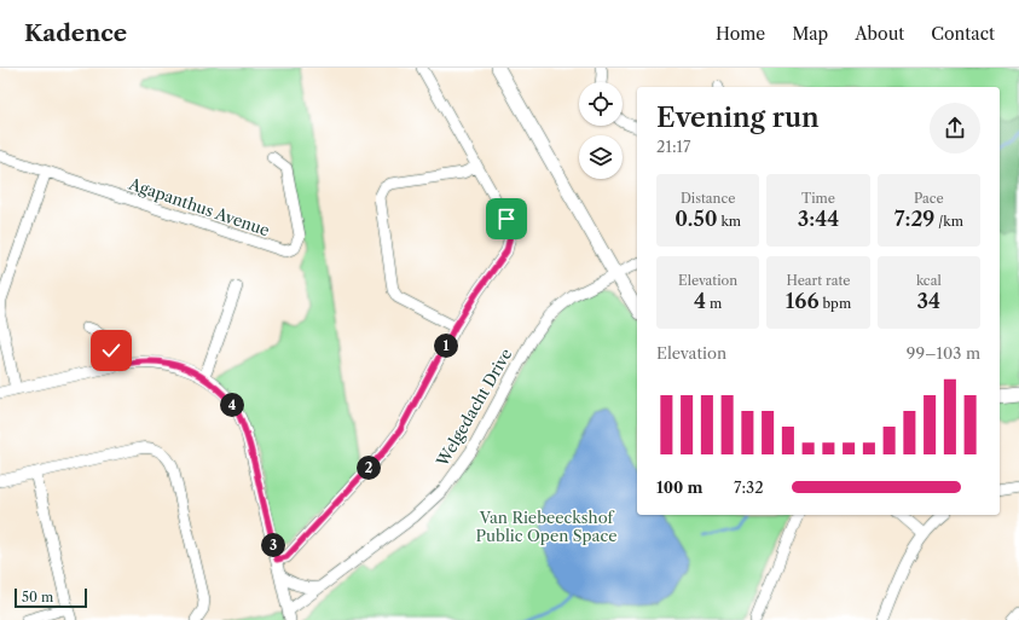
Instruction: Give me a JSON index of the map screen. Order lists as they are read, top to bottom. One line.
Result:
{"streets":{"street":["Agapanthus Avenue","Welgedacht Drive"]},"parks":["Van Riebeeckshof Public Open Space"],"scale_bar":"50 m","page":{"header":"Kadence","nav":["Home","Map","About","Contact"],"heading":["Evening run","21:17"],"stats":[["Distance","0.50 km"],["Time","3:44"],["Pace","7:29 /km"],["Elevation","4 m"],["Heart rate","166 bpm"],["kcal","34"]],"pins":["1","4","2","3"],"chart":["Elevation","99–103 m"],"list":[{"name":"100 m","note":"7:32"}],"scale":"50 m"}}
